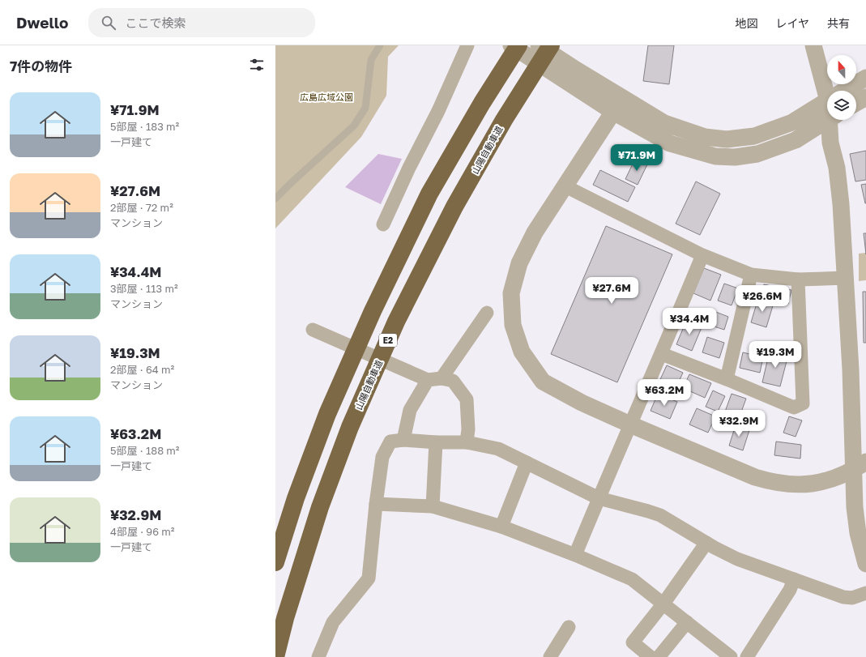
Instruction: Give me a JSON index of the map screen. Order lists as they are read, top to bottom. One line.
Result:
{"streets":{"highway":["山陽自動車道","E2"]},"parks":["広島広域公園"],"north":"top","page":{"header":"Dwello","search":"ここで検索","nav":["地図","レイヤ","共有"],"heading":"7件の物件","list":[{"name":"¥71.9M","note":"5部屋 · 183 m² · 一戸建て"},{"name":"¥27.6M","note":"2部屋 · 72 m² · マンション"},{"name":"¥34.4M","note":"3部屋 · 113 m² · マンション"},{"name":"¥19.3M","note":"2部屋 · 64 m² · マンション"},{"name":"¥63.2M","note":"5部屋 · 188 m² · 一戸建て"},{"name":"¥32.9M","note":"4部屋 · 96 m² · 一戸建て"}],"price":["¥71.9M","¥27.6M","¥26.6M","¥34.4M","¥19.3M","¥63.2M","¥32.9M"]}}
